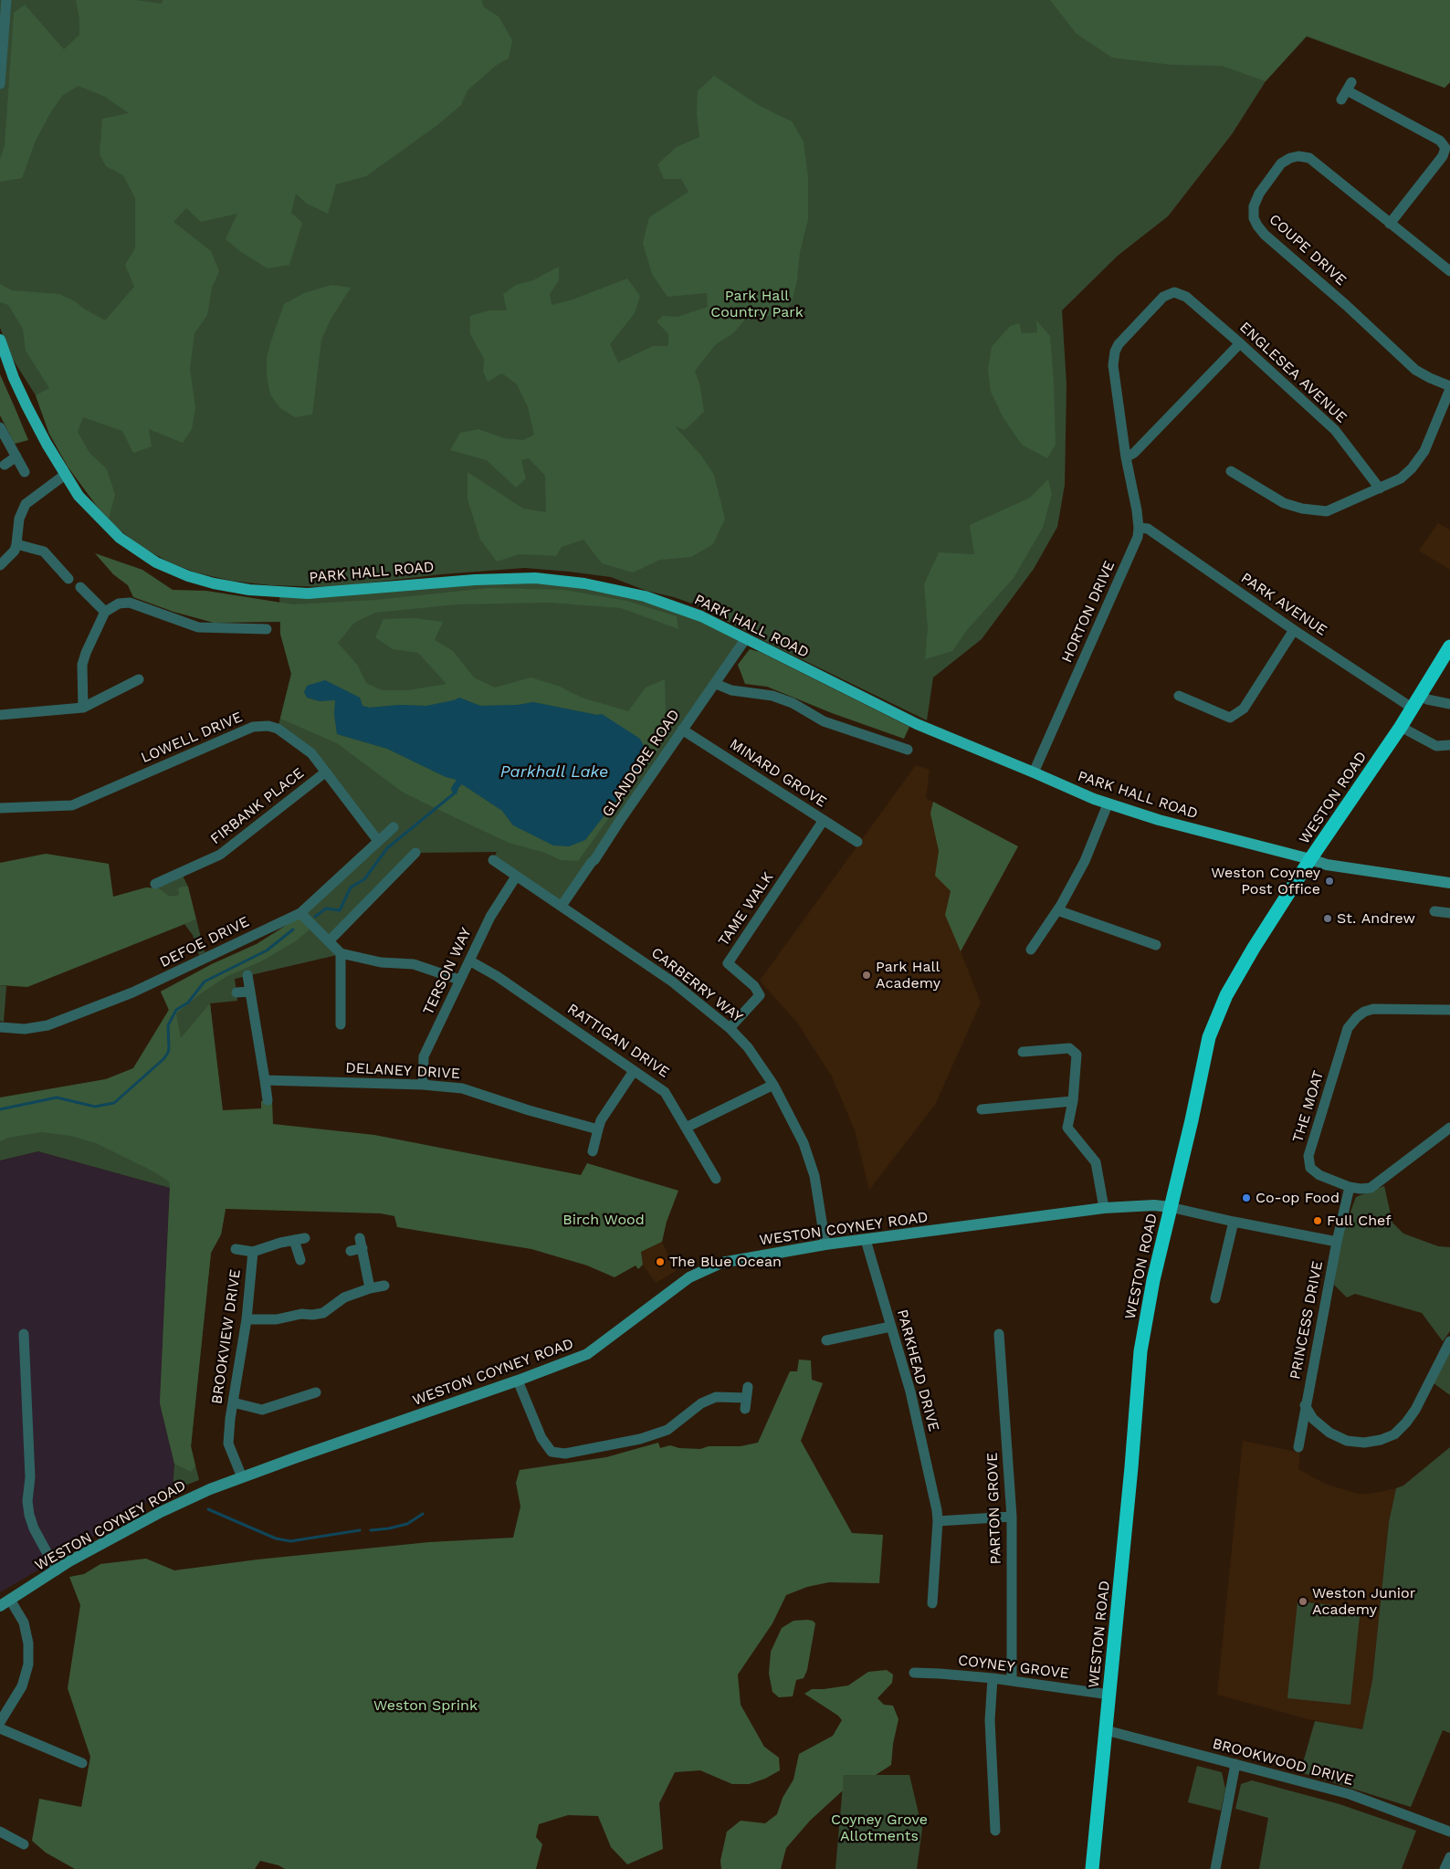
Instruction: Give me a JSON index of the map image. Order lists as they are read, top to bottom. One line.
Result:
{"streets":{"highway":["WESTON ROAD"],"main road":["PARK HALL ROAD"],"street":["COUPE DRIVE","ENGLESEA AVENUE","PARK AVENUE","HORTON DRIVE","LOWELL DRIVE","GLANDORE ROAD","MINARD GROVE","FIRBANK PLACE","TAME WALK","DEFOE DRIVE","TERSON WAY","CARBERRY WAY","RATTIGAN DRIVE","DELANEY DRIVE","THE MOAT","WESTON COYNEY ROAD","PRINCESS DRIVE","BROOKVIEW DRIVE","PARKHEAD DRIVE","PARTON GROVE","COYNEY GROVE","BROOKWOOD DRIVE"]},"crossings":[["ENGLESEA AVENUE","HORTON DRIVE"],["PARK HALL ROAD","HORTON DRIVE"],["PARK HALL ROAD","GLANDORE ROAD"],["PARK HALL ROAD","WESTON ROAD"],["PARK AVENUE","HORTON DRIVE"],["PARK AVENUE","WESTON ROAD"],["LOWELL DRIVE","FIRBANK PLACE"],["LOWELL DRIVE","DEFOE DRIVE"],["GLANDORE ROAD","MINARD GROVE"],["GLANDORE ROAD","CARBERRY WAY"],["MINARD GROVE","TAME WALK"],["WESTON ROAD","WESTON COYNEY ROAD"],["WESTON ROAD","COYNEY GROVE"],["WESTON ROAD","BROOKWOOD DRIVE"],["TAME WALK","CARBERRY WAY"],["TERSON WAY","CARBERRY WAY"],["TERSON WAY","RATTIGAN DRIVE"],["TERSON WAY","DELANEY DRIVE"],["CARBERRY WAY","WESTON COYNEY ROAD"],["THE MOAT","PRINCESS DRIVE"],["WESTON COYNEY ROAD","BROOKVIEW DRIVE"],["WESTON COYNEY ROAD","PARKHEAD DRIVE"],["PARTON GROVE","COYNEY GROVE"]],"water":["Parkhall Lake"],"parks":["Park Hall Country Park","Birch Wood","Weston Sprink","Coyney Grove Allotments"],"places":["Weston Coyney Post Office","St. Andrew","Park Hall Academy","Co-op Food","Full Chef","The Blue Ocean","Weston Junior Academy"]}
